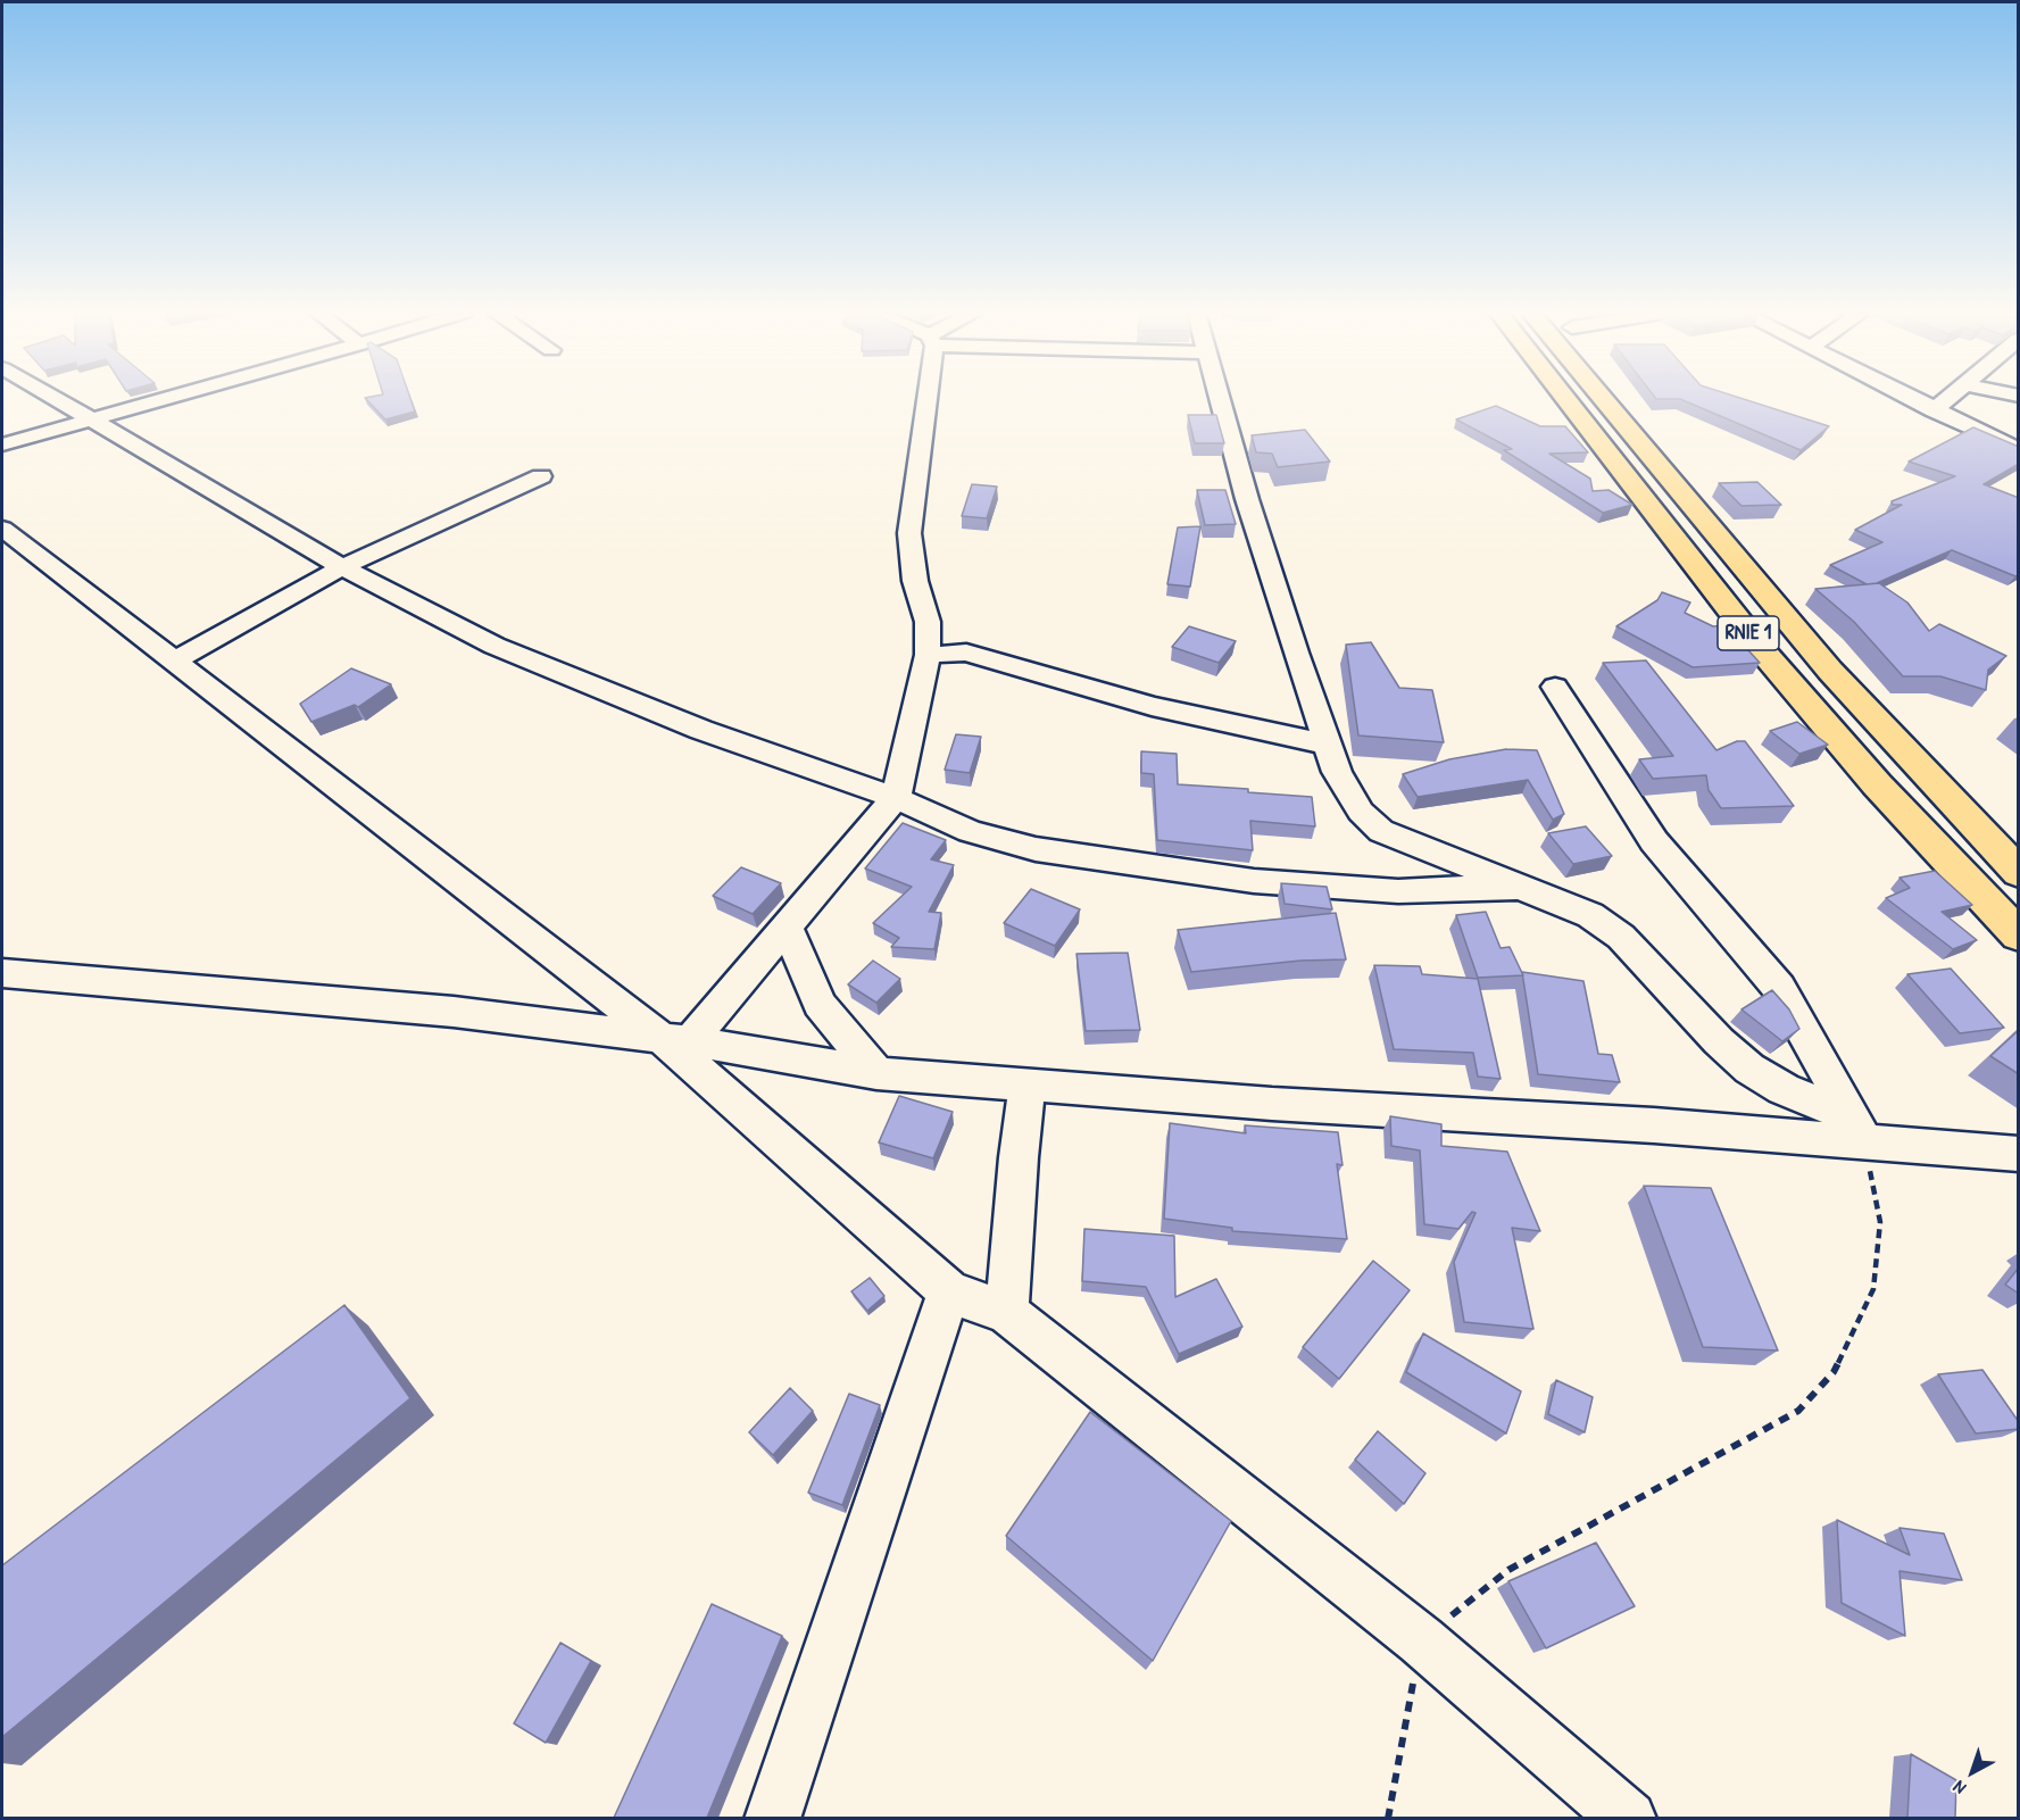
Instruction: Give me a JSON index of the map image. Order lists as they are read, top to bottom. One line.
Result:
{"streets":{"highway":["RNIE 1"]},"north":"bottom left"}
